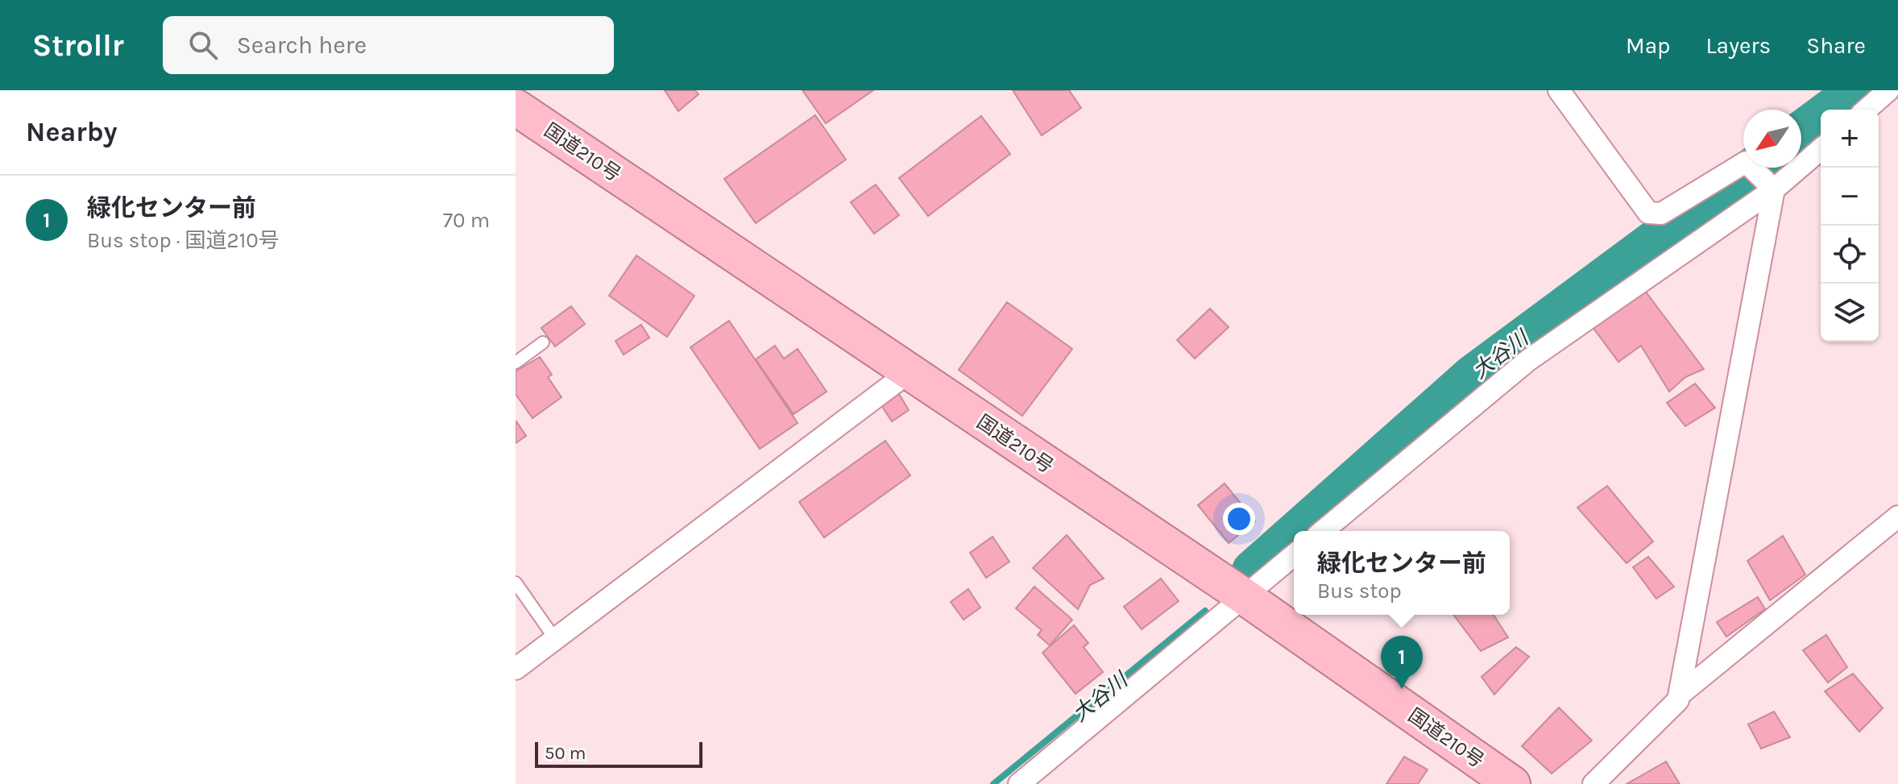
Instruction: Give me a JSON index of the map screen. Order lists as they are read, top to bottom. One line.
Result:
{"streets":{"highway":["国道210号"]},"water":["大谷川"],"scale_bar":"50 m","north":"bottom left","page":{"header":"Strollr","search":"Search here","nav":["Map","Layers","Share"],"heading":"Nearby","map_buttons":["+","−"],"list":[{"mark":"1","name":"緑化センター前","note":"Bus stop · 国道210号","value":"70 m"}],"popup":["緑化センター前","Bus stop"],"pins":"1","scale":"50 m"}}
